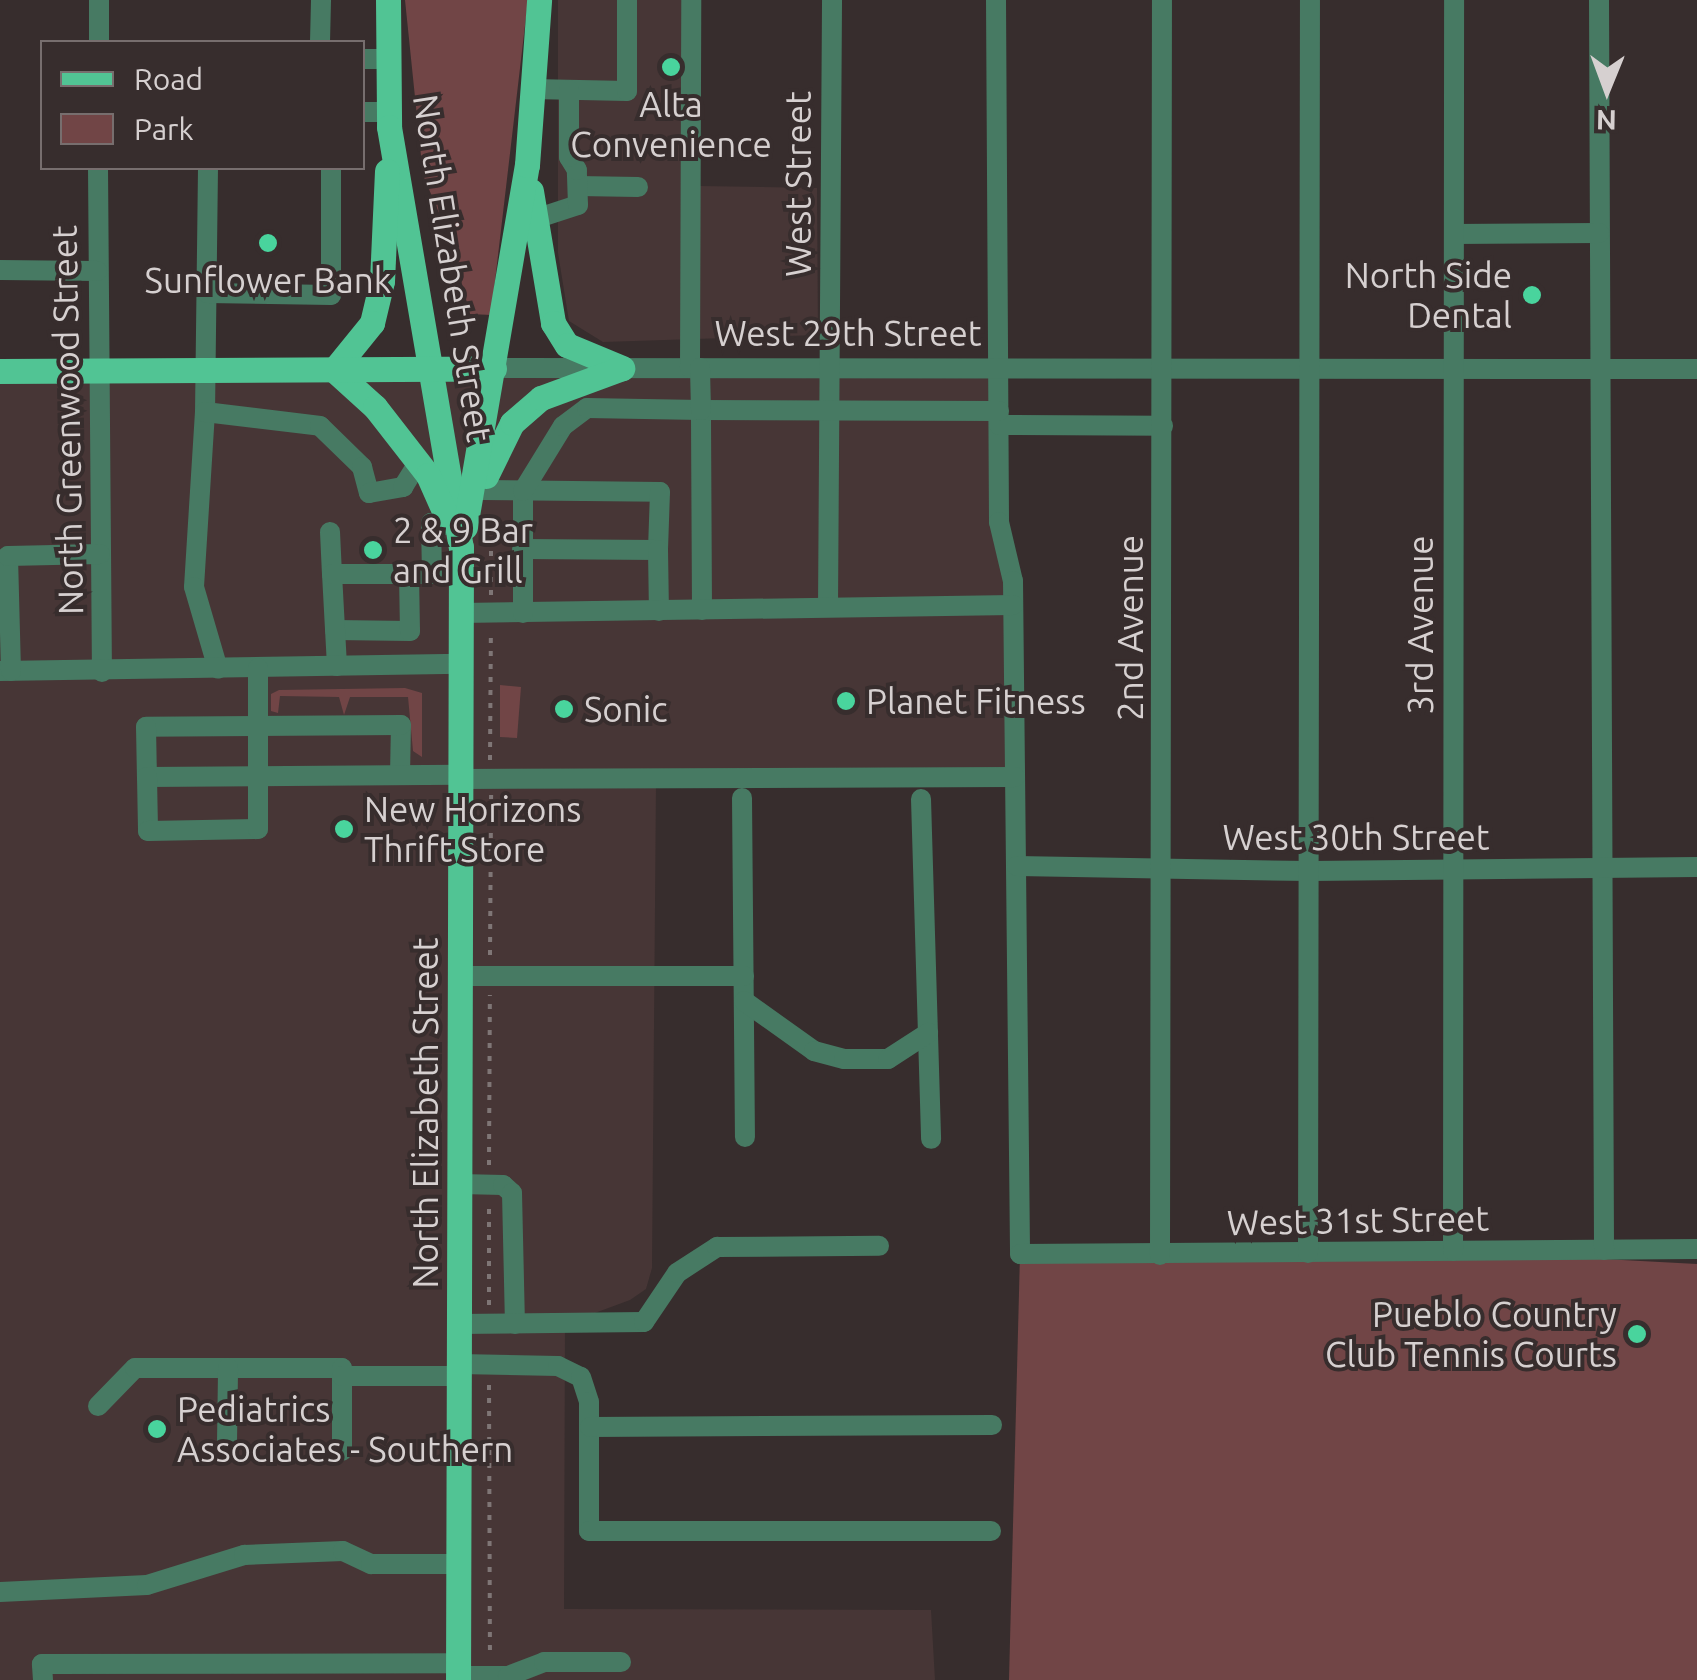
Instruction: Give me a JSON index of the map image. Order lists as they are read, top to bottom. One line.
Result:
{"streets":{"main road":["North Elizabeth Street","West 29th Street"],"street":["West Street","North Greenwood Street","3rd Avenue","2nd Avenue","West 30th Street","West 31st Street"]},"crossings":[["West Street","West 29th Street"],["North Elizabeth Street","West 29th Street"],["West 29th Street","North Greenwood Street"],["West 29th Street","3rd Avenue"],["West 29th Street","2nd Avenue"],["3rd Avenue","West 30th Street"],["3rd Avenue","West 31st Street"],["2nd Avenue","West 30th Street"],["2nd Avenue","West 31st Street"],["West 30th Street","West 31st Street"]],"places":["Alta Convenience","Sunflower Bank","North Side Dental","2 & 9 Bar and Grill","Planet Fitness","Sonic","New Horizons Thrift Store","Pueblo Country Club Tennis Courts","Pediatrics Associates - Southern"],"legend":["Road","Park"],"north":"bottom"}
